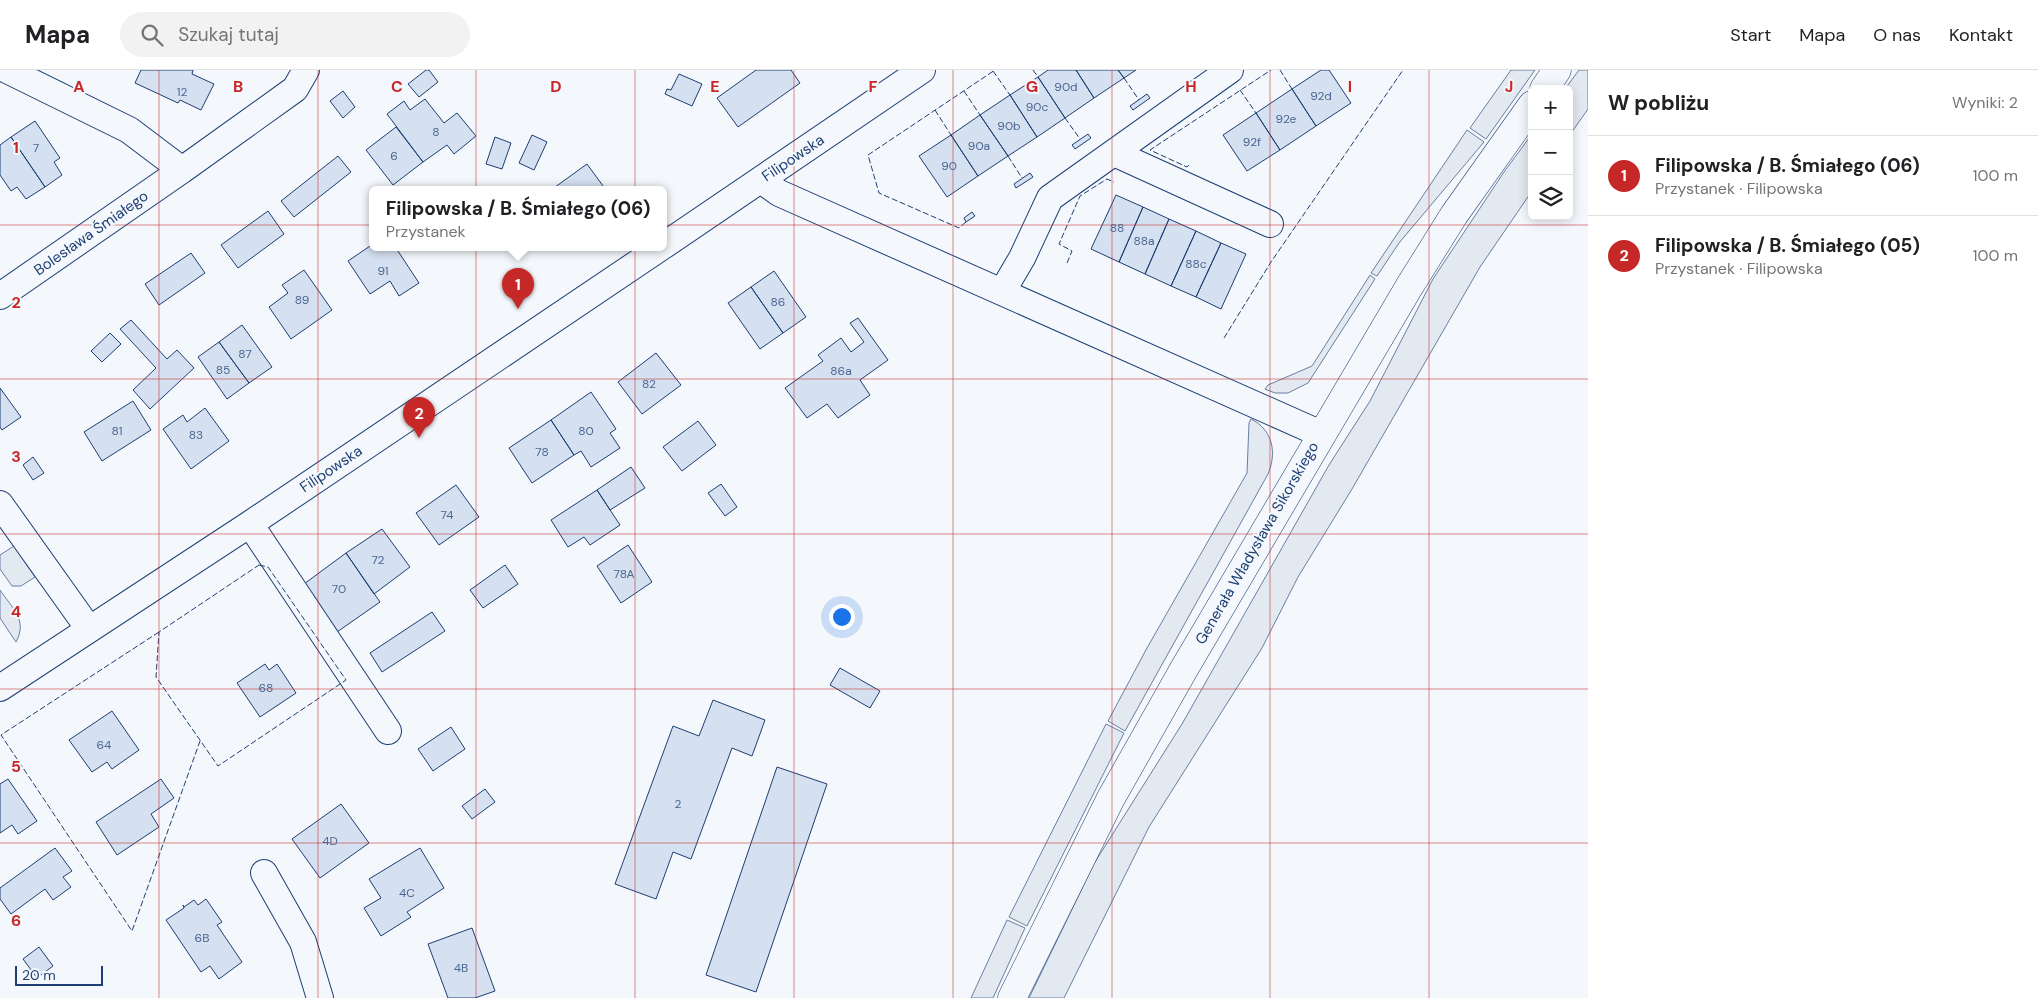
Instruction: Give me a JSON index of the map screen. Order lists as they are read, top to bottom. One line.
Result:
{"streets":{"main road":["Generała Władysława Sikorskiego"],"street":["Filipowska","Bolesława Śmiałego"]},"house_numbers":["90d","12","92d","90c","92e","90b","8","92f","90a","7","6","90","88","88a","88c","91","89","86","87","85","86a","82","81","80","83","78","74","72","78A","70","68","64","2","4D","4C","6B","4B"],"scale_bar":"20 m","page":{"header":"Mapa","search":"Szukaj tutaj","nav":["Start","Mapa","O nas","Kontakt"],"heading":["W pobliżu","Wyniki: 2"],"map_buttons":["+","−"],"list":[{"mark":"1","name":"Filipowska / B. Śmiałego (06)","note":"Przystanek · Filipowska","value":"100 m"},{"mark":"2","name":"Filipowska / B. Śmiałego (05)","note":"Przystanek · Filipowska","value":"100 m"}],"popup":["Filipowska / B. Śmiałego (06)","Przystanek"],"pins":["1","2"],"scale":"20 m"},"grid":{"columns":["A","B","C","D","E","F","G","H","I","J"],"rows":["1","2","3","4","5","6"]}}
